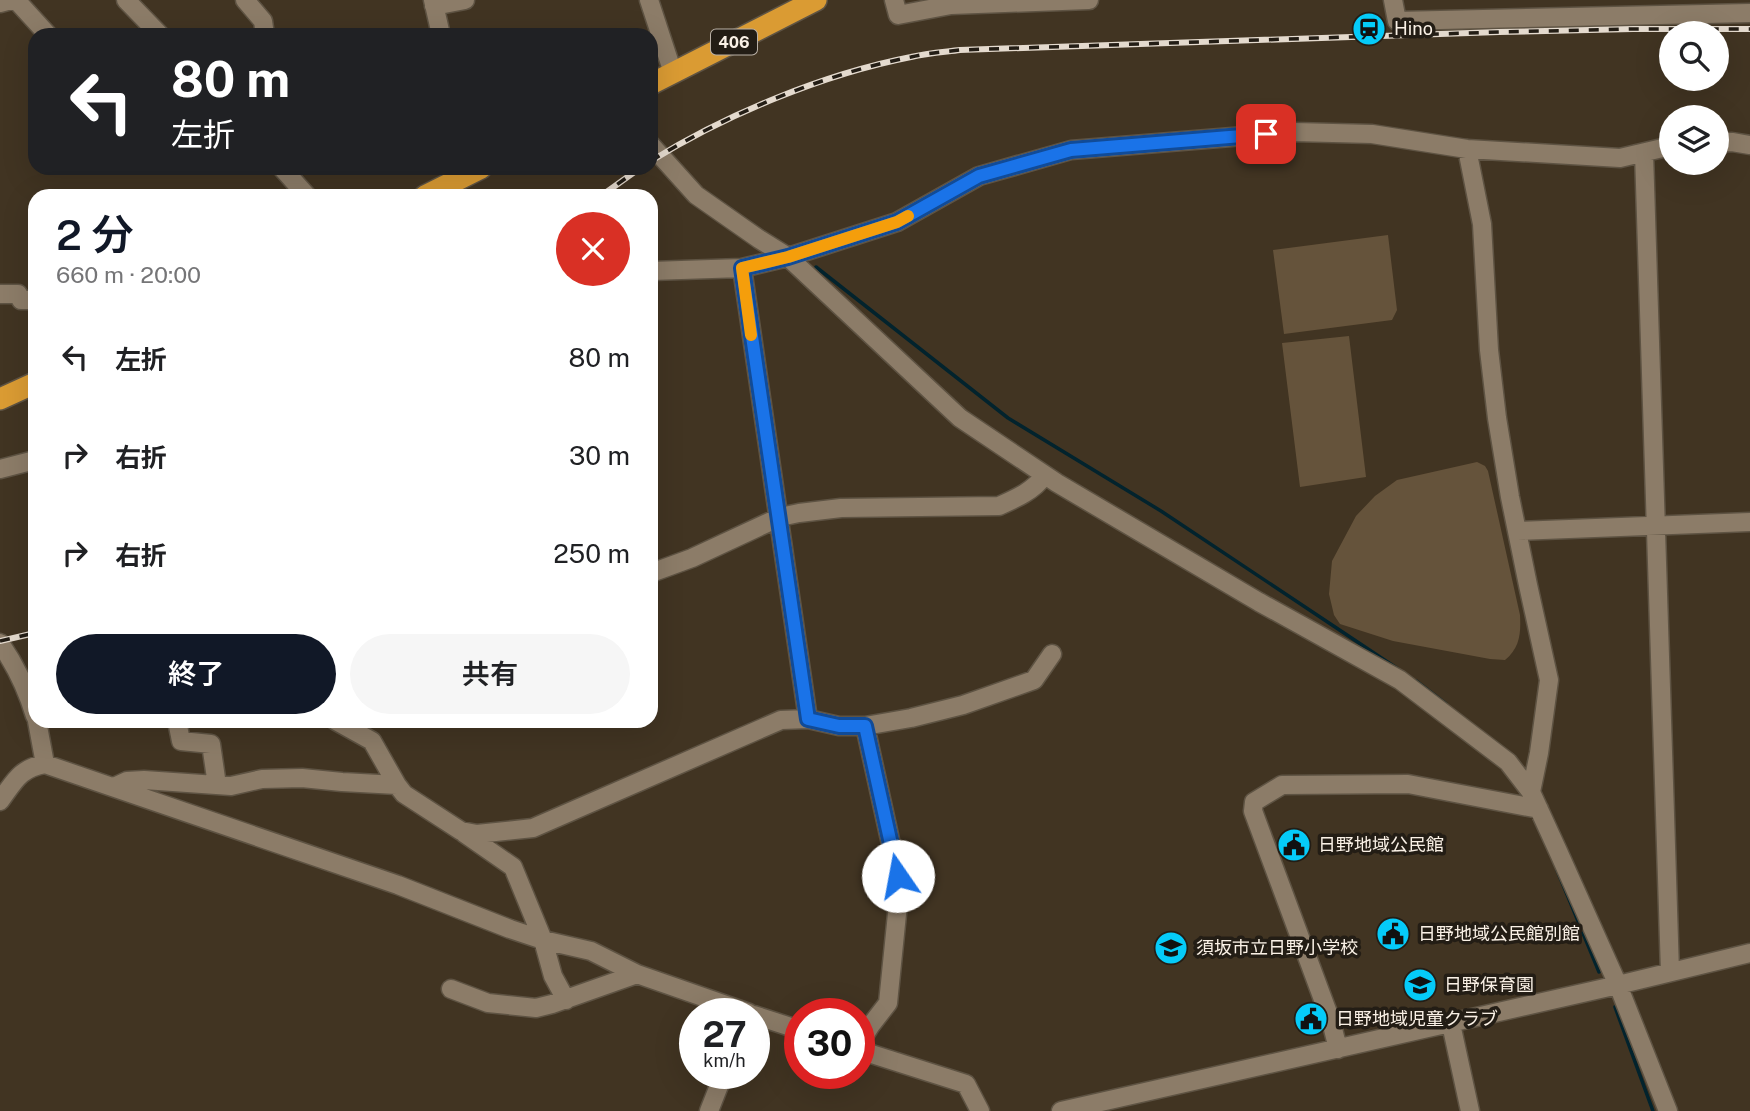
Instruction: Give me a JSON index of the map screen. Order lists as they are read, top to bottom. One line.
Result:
{"streets":{"highway":["406"]},"places":{"station":["Hino"],"public building":["日野地域公民館","日野地域公民館別館","日野地域児童クラブ"],"school or university":["須坂市立日野小学校","日野保育園"]},"page":{"turn":["80 m","左折"],"heading":["2 分","660 m · 20:00"],"list":[{"name":"左折","value":"80 m"},{"name":"右折","value":"30 m"},{"name":"右折","value":"250 m"}],"buttons":["終了","共有"],"speed":"27 km/h","limit":"30"}}
